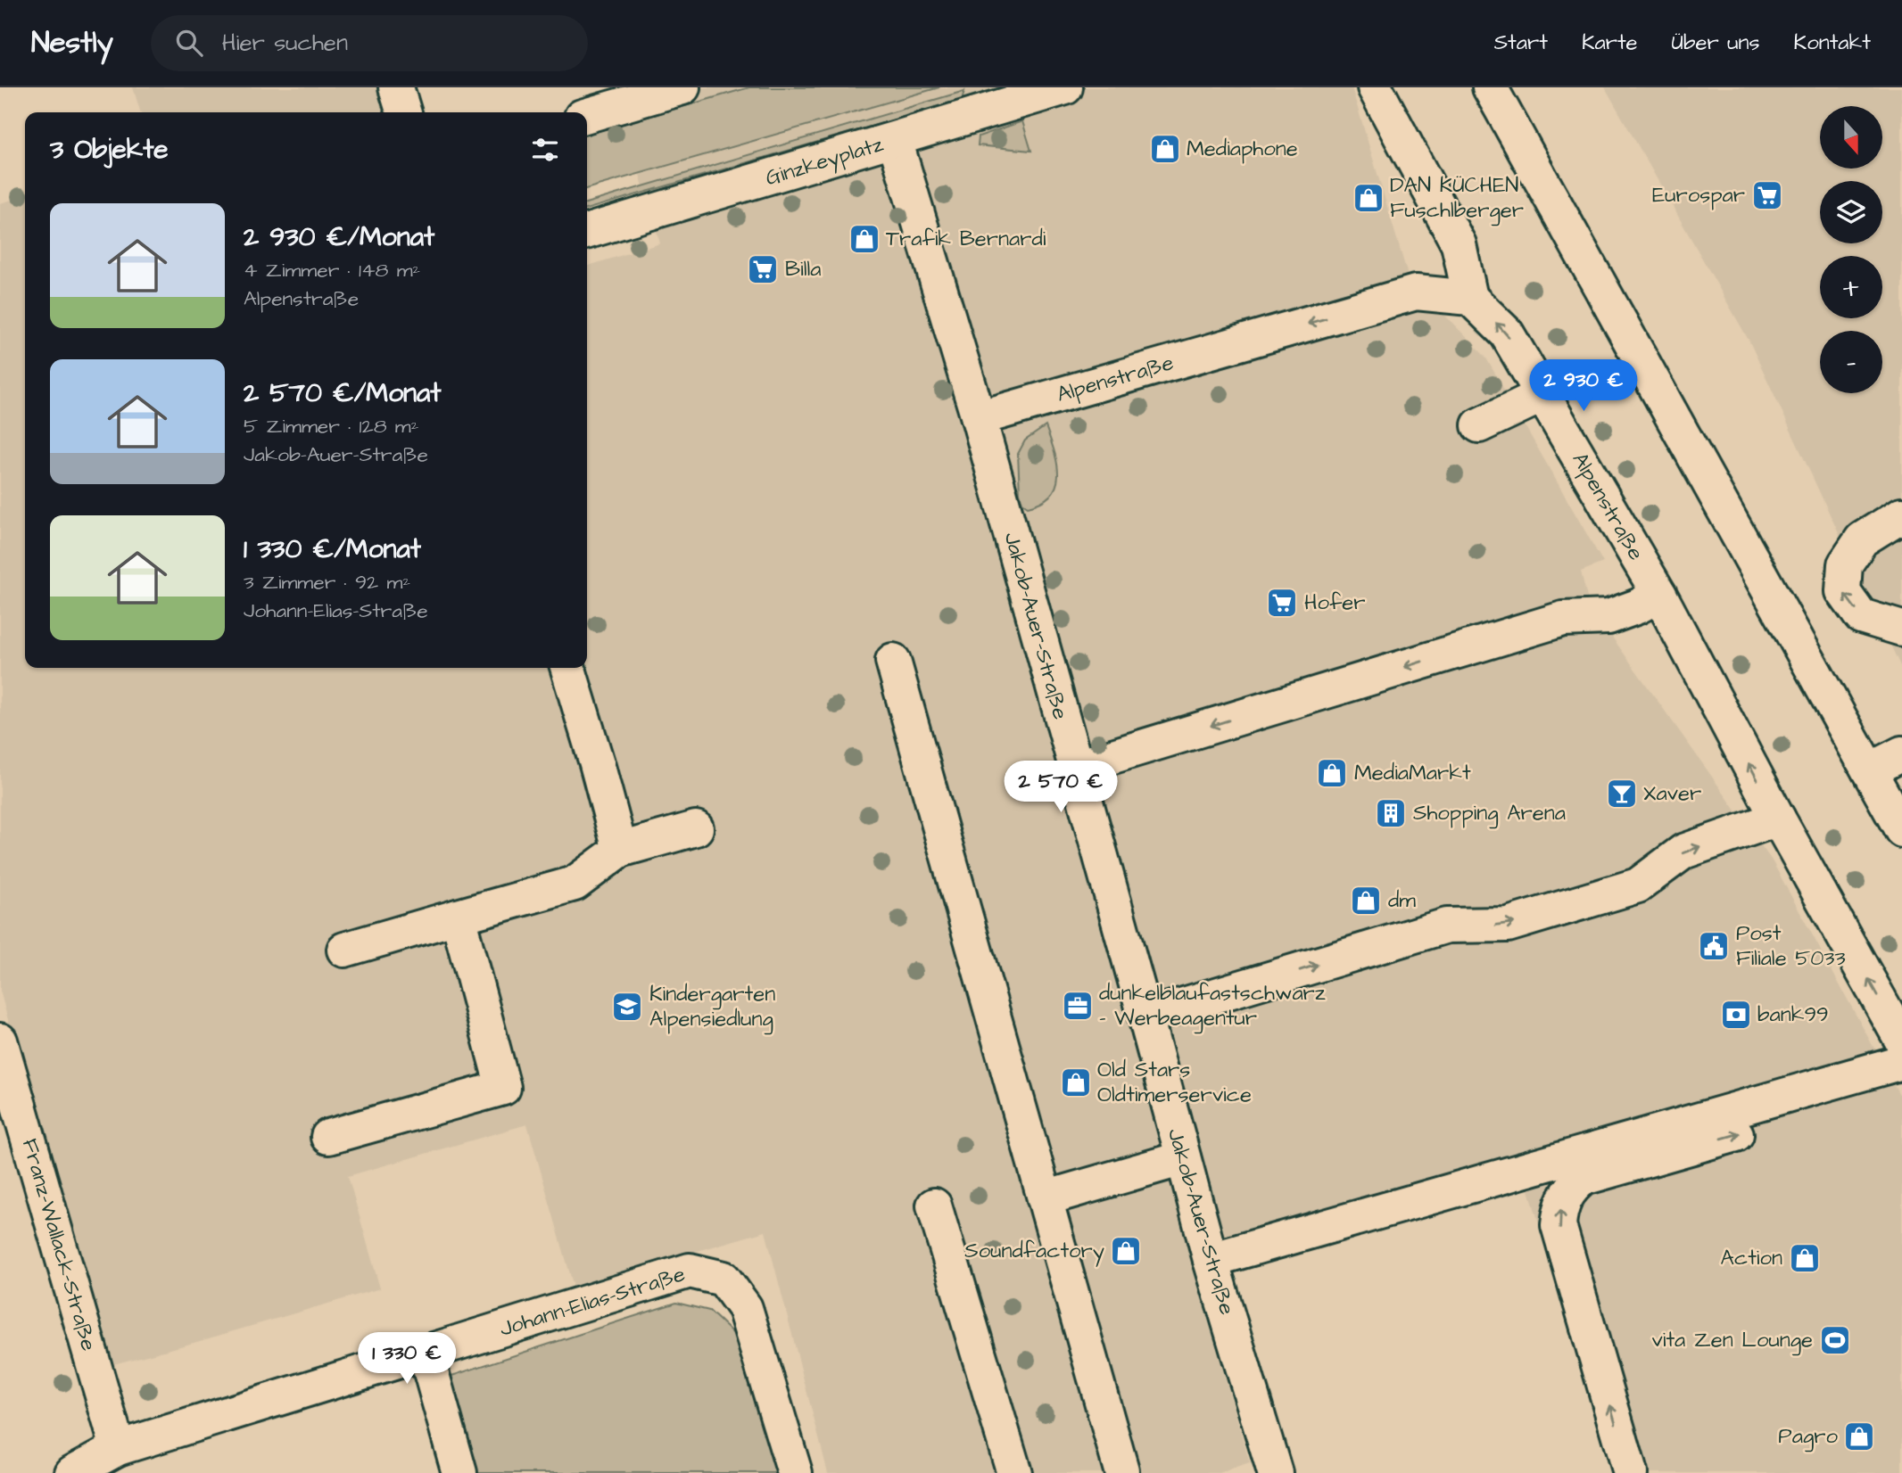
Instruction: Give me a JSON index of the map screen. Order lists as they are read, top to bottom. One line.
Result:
{"streets":{"street":["Ginzkeyplatz","Alpenstraße","Jakob-Auer-Straße","Franz-Wallack-Straße","Johann-Elias-Straße"]},"crossings":[["Ginzkeyplatz","Jakob-Auer-Straße"],["Alpenstraße","Jakob-Auer-Straße"],["Franz-Wallack-Straße","Johann-Elias-Straße"]],"places":{"shop":["Mediaphone","DAN KÜCHEN Fuschlberger","Trafik Bernardi","MediaMarkt","dm","Old Stars Oldtimerservice","Soundfactory","Action","Pagro"],"supermarket":["Eurospar","Billa","Hofer"],"bar":["Xaver"],"building":["Shopping Arena"],"public building":["Post Filiale 5033"],"office":["dunkelblaufastschwarz – Werbeagentur"],"school or university":["Kindergarten Alpensiedlung"],"bank":["bank99"],"sports":["vita Zen Lounge"]},"north":"bottom","page":{"header":"Nestly","search":"Hier suchen","nav":["Start","Karte","Über uns","Kontakt"],"map_buttons":["+","−"],"heading":"3 Objekte","list":[{"name":"2 930 €/Monat","note":"4 Zimmer · 148 m² · Alpenstraße"},{"name":"2 570 €/Monat","note":"5 Zimmer · 128 m² · Jakob-Auer-Straße"},{"name":"1 330 €/Monat","note":"3 Zimmer · 92 m² · Johann-Elias-Straße"}],"price":["2 930 €","2 570 €","1 330 €"]}}
